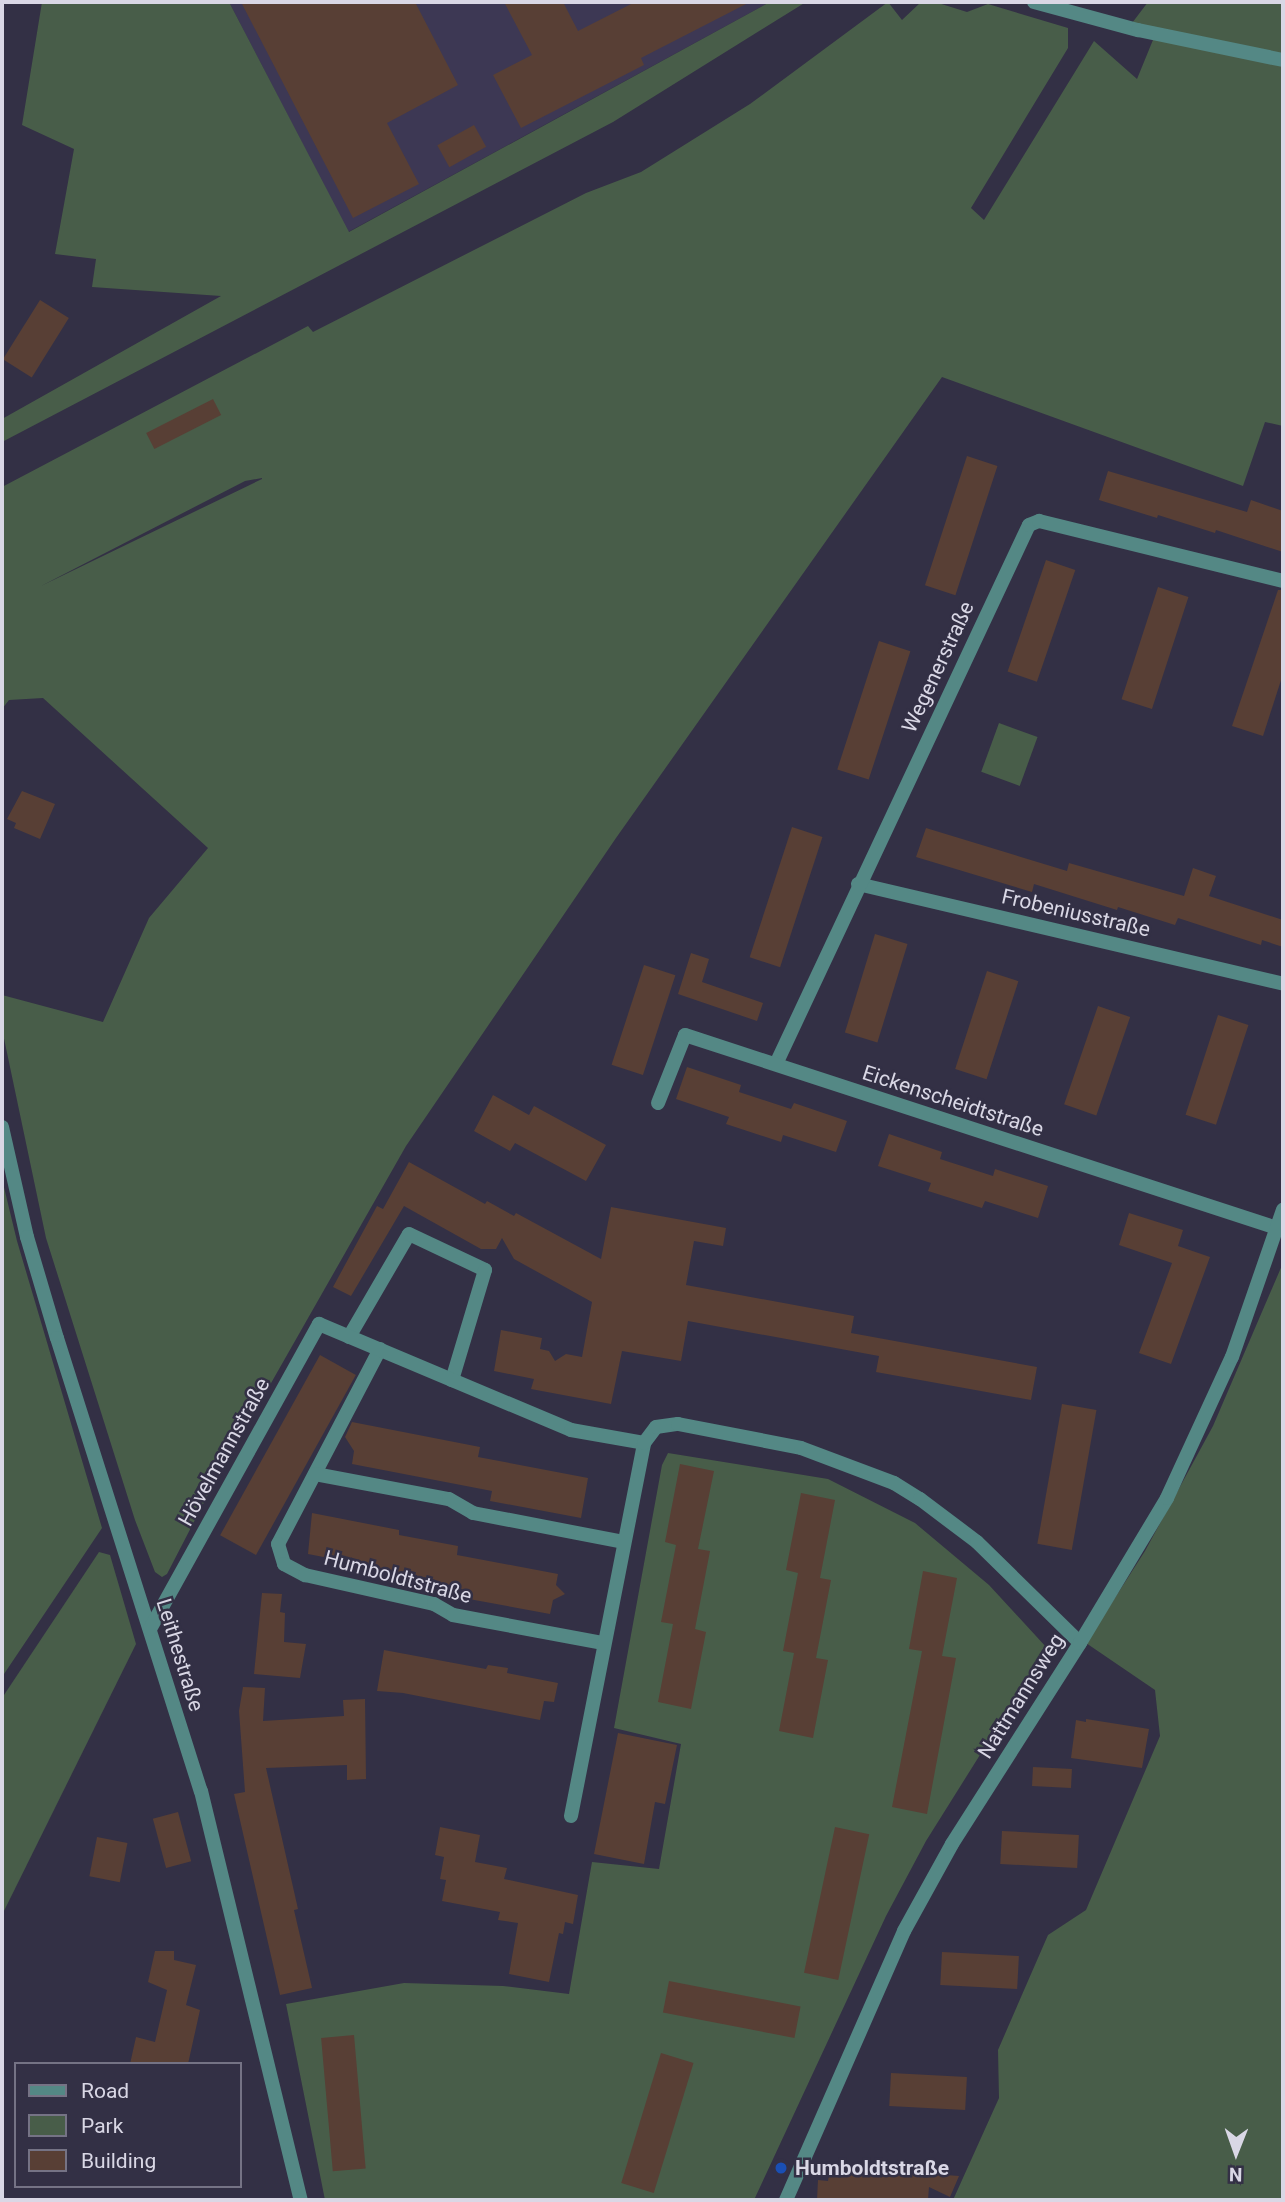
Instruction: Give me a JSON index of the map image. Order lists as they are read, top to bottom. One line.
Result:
{"streets":{"street":["Wegenerstraße","Frobeniusstraße","Eickenscheidtstraße","Hövelmannstraße","Humboldtstraße","Leithestraße","Nattmannsweg"]},"crossings":[["Wegenerstraße","Frobeniusstraße"],["Wegenerstraße","Eickenscheidtstraße"],["Eickenscheidtstraße","Nattmannsweg"],["Hövelmannstraße","Humboldtstraße"],["Hövelmannstraße","Leithestraße"]],"places":["Humboldtstraße"],"legend":["Road","Park","Building"],"north":"bottom"}
